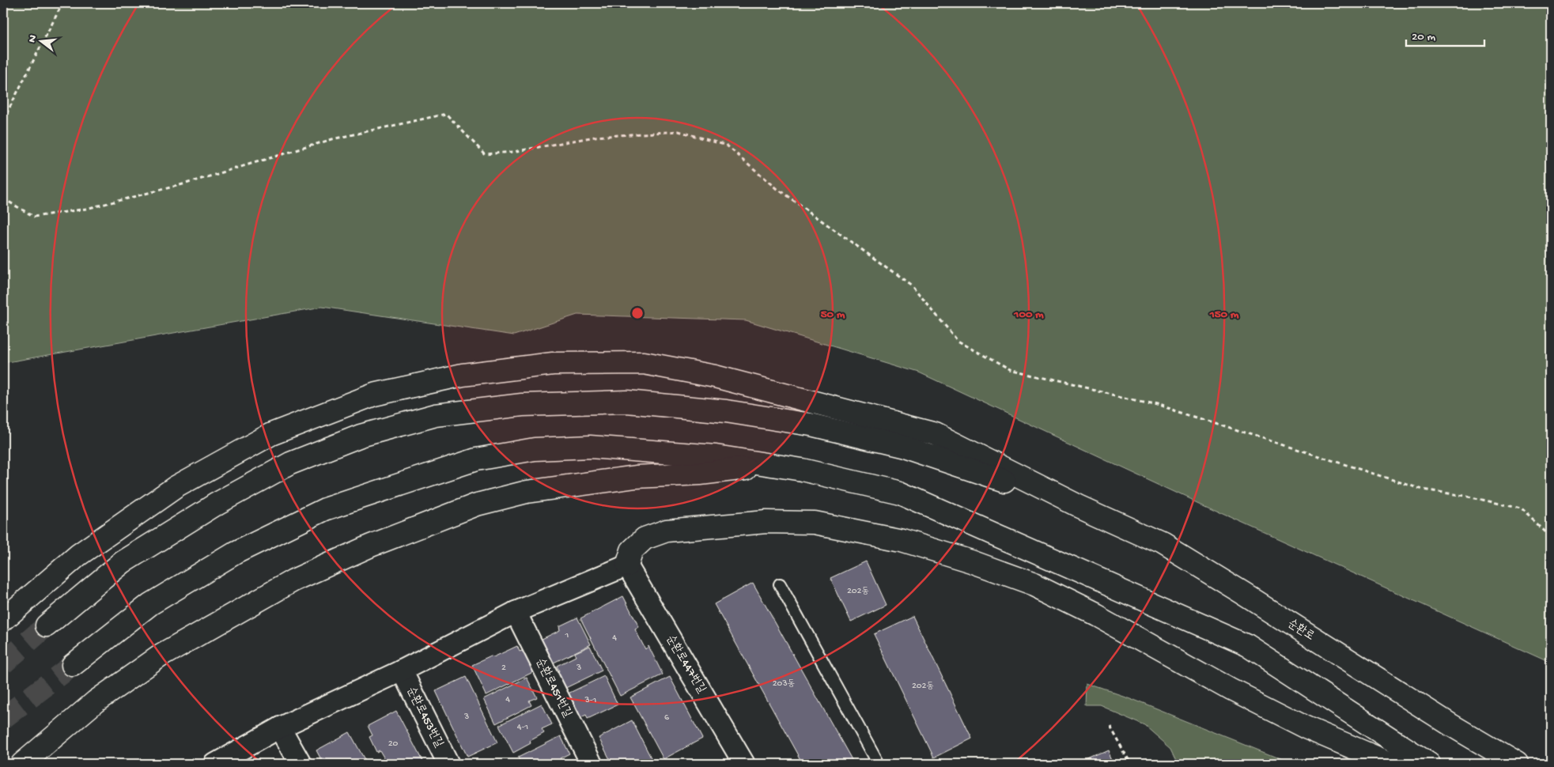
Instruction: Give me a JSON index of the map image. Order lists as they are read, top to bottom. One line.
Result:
{"streets":{"main road":["순환로"],"street":["순환로447번길","순환로451번길","순환로453번길"]},"house_numbers":["202동","1","4","2","3","203동","202동","4","3-1","3","6","4-1","20"],"scale_bar":"20 m","north":"left","rings":["50 m","100 m","150 m"]}
